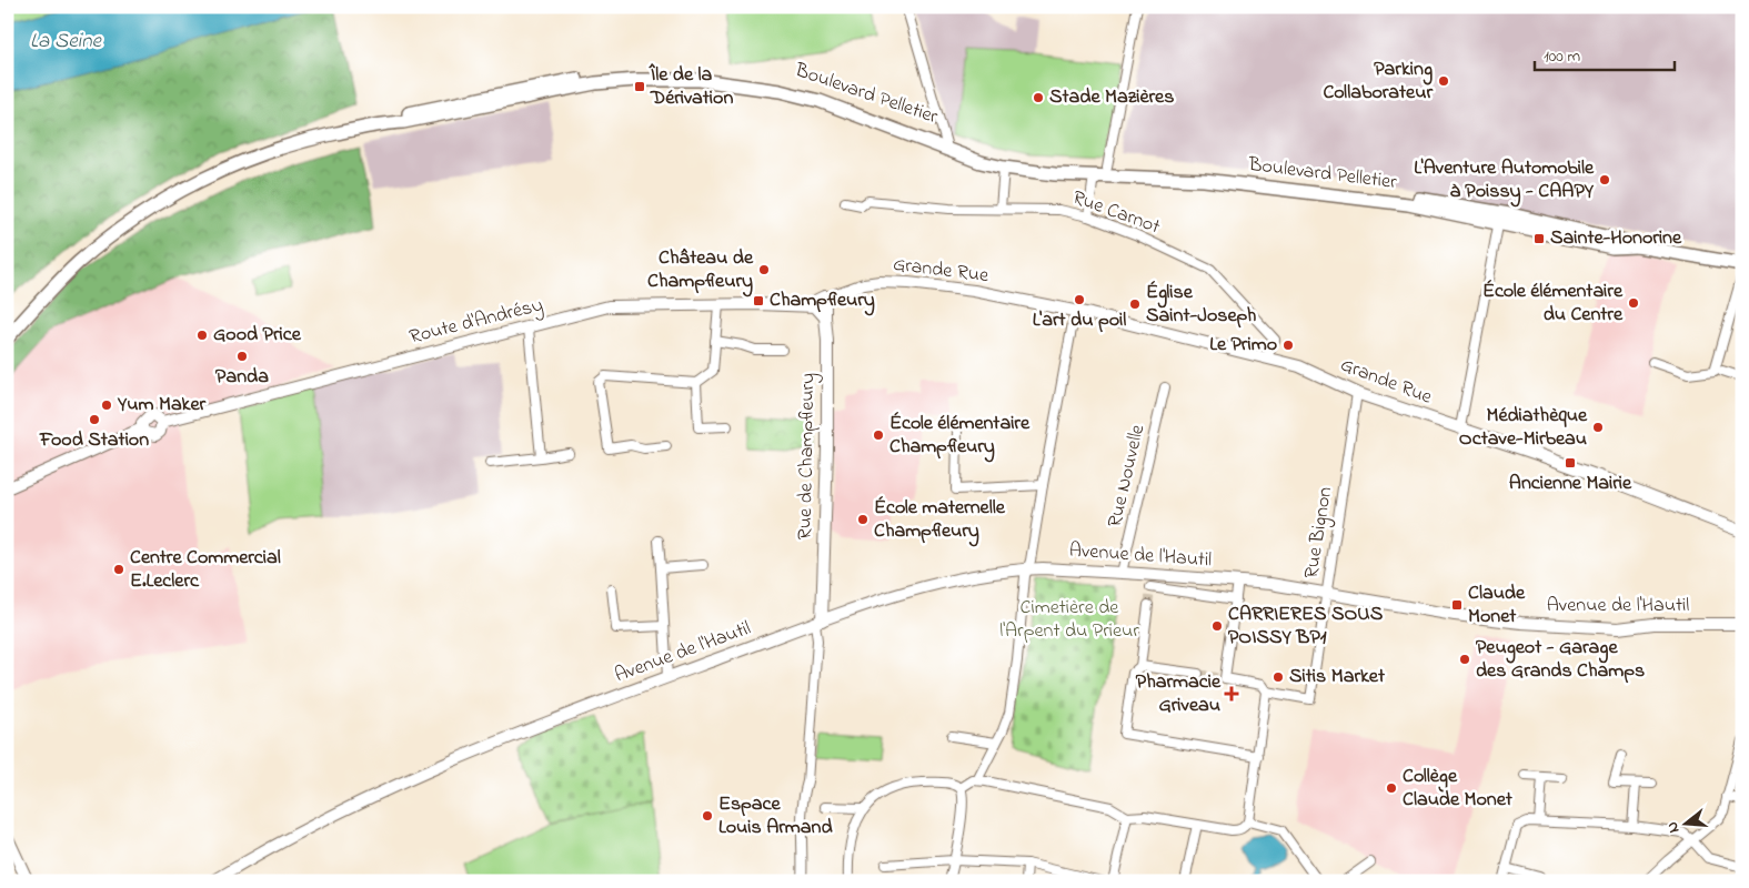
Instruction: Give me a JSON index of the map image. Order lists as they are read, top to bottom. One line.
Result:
{"streets":{"main road":["Boulevard Pelletier"],"street":["Rue Carnot","Grande Rue","Route d'Andrésy","Rue de Champfleury","Rue Nouvelle","Rue Bignon","Avenue de l'Hautil"]},"crossings":[["Rue Carnot","Grande Rue"],["Grande Rue","Route d'Andrésy"],["Grande Rue","Rue Bignon"],["Rue de Champfleury","Avenue de l'Hautil"],["Rue Nouvelle","Avenue de l'Hautil"],["Rue Bignon","Avenue de l'Hautil"]],"water":["La Seine"],"parks":["Cimetière de l'Arpent du Prieur"],"places":{"other":["Parking Collaborateur","Stade Mazières","L'Aventure Automobile à Poissy - CAAPY","Château de Champfleury","L'art du poil","École élémentaire du Centre","Église Saint-Joseph","Good Price","Le Primo","Panda","Yum Maker","Food Station","Médiathèque Octave-Mirbeau","École élémentaire Champfleury","École maternelle Champfleury","Centre Commercial E.Leclerc","CARRIERES SOUS POISSY BP1","Peugeot - Garage des Grands Champs","Sitis Market","Collège Claude Monet","Espace Louis Armand"],"transit":["Île de la Dérivation","Sainte-Honorine","Champfleury","Ancienne Mairie","Claude Monet"],"health":["Pharmacie Griveau"]},"scale_bar":"100 m","north":"left"}
